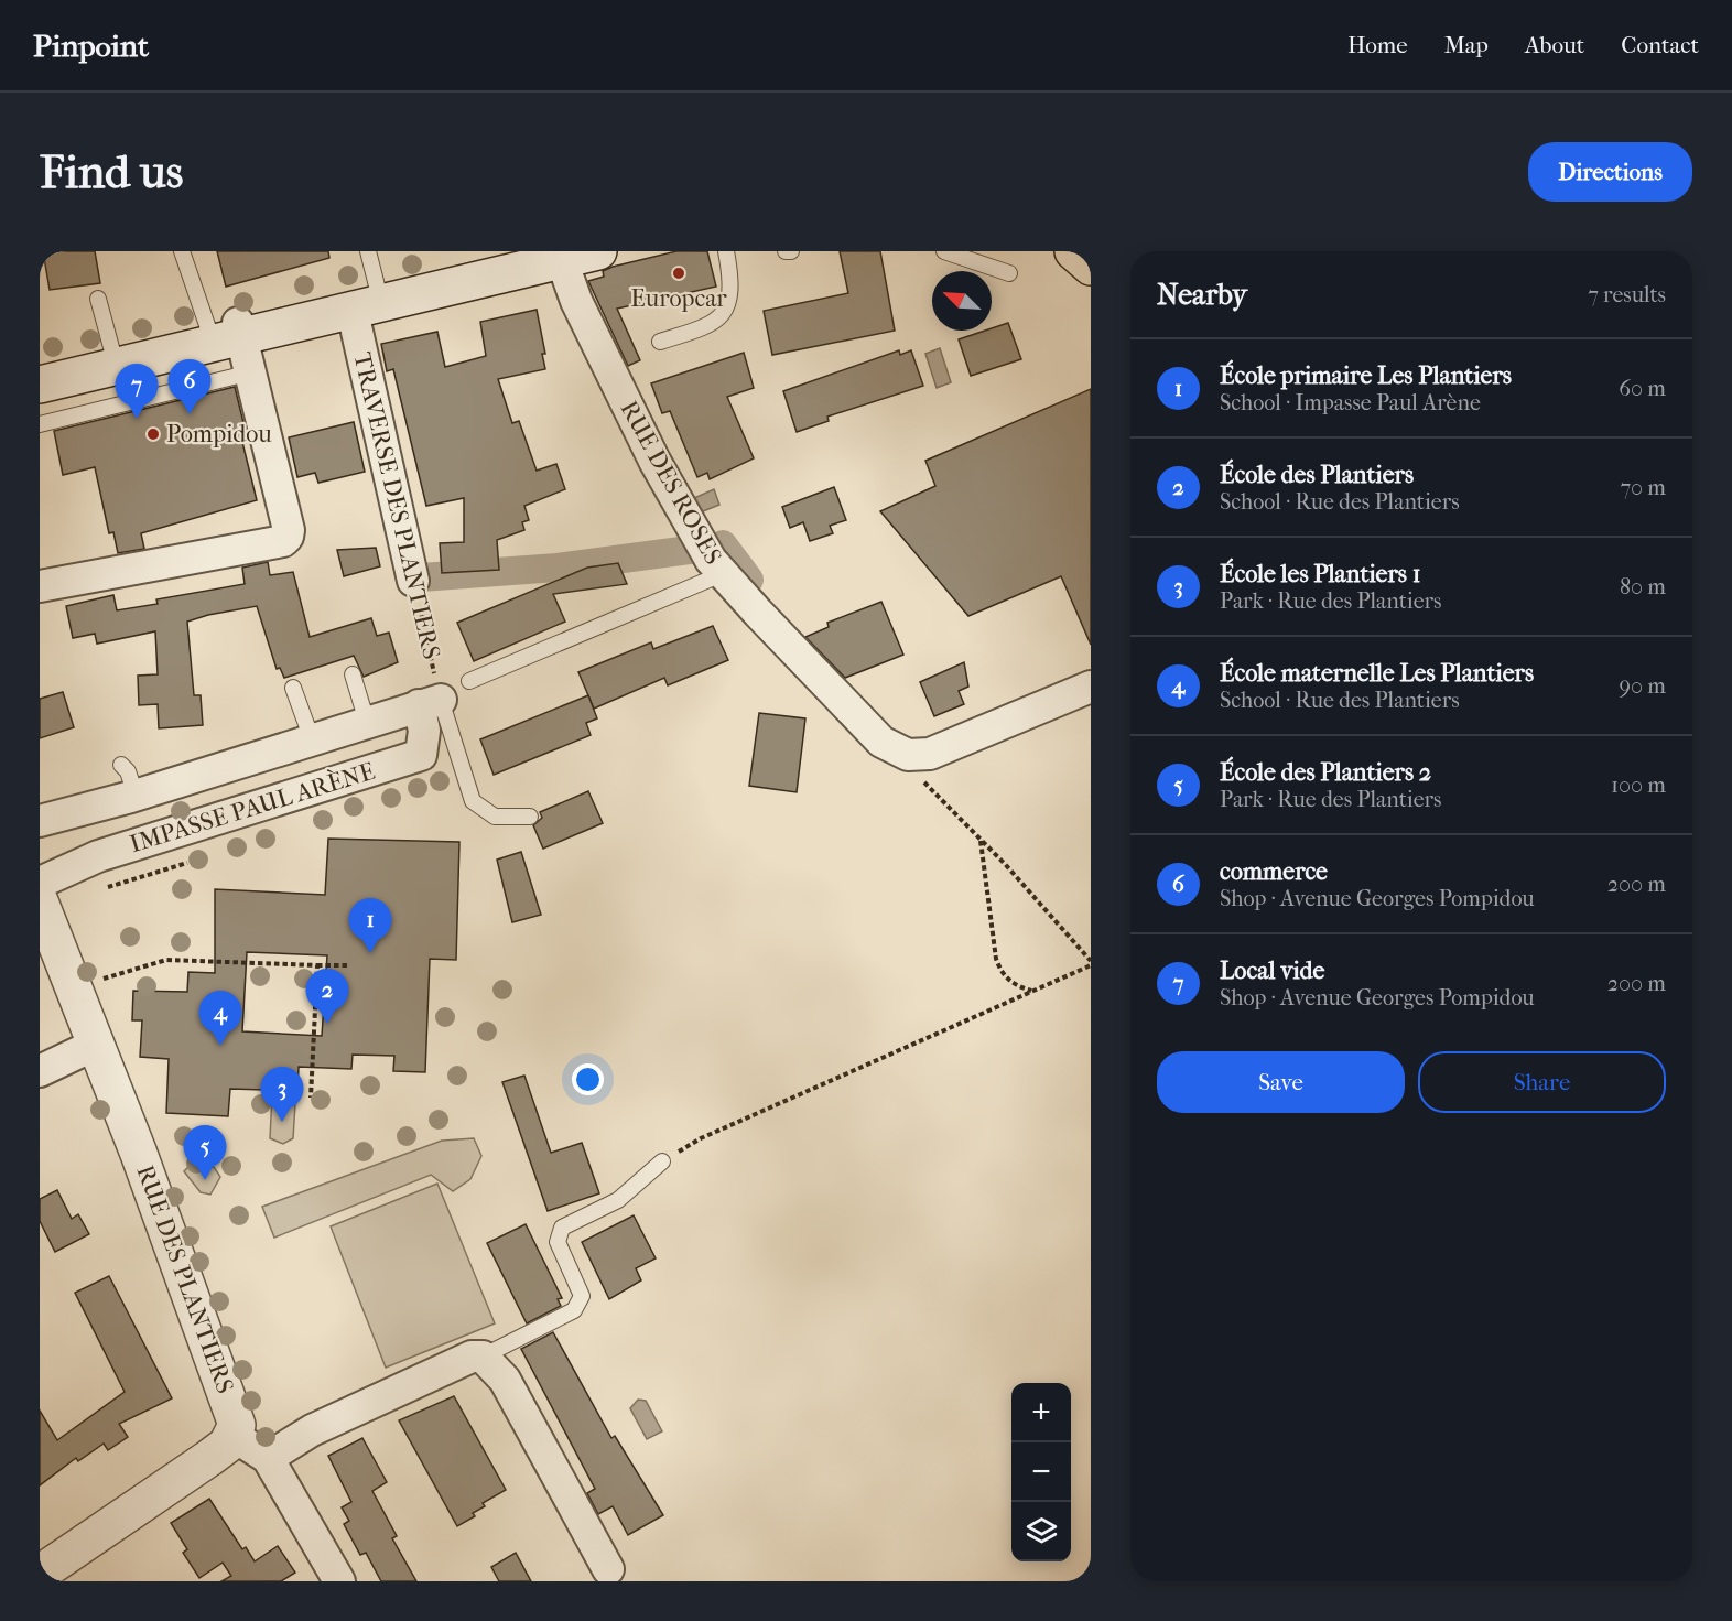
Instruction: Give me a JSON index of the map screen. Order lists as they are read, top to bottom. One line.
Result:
{"streets":{"main road":["RUE DES PLANTIERS"],"street":["RUE DES ROSES","TRAVERSE DES PLANTIERS","IMPASSE PAUL ARÈNE"]},"crossings":[["TRAVERSE DES PLANTIERS","IMPASSE PAUL ARÈNE"]],"places":["Europcar","Pompidou"],"north":"top left","page":{"header":"Pinpoint","nav":["Home","Map","About","Contact"],"buttons":["Directions",["Save","Share"]],"title":"Find us","heading":["Nearby","7 results"],"list":[{"mark":"1","name":"École primaire Les Plantiers","note":"School · Impasse Paul Arène","value":"60 m"},{"mark":"2","name":"École des Plantiers","note":"School · Rue des Plantiers","value":"70 m"},{"mark":"3","name":"École les Plantiers 1","note":"Park · Rue des Plantiers","value":"80 m"},{"mark":"4","name":"École maternelle Les Plantiers","note":"School · Rue des Plantiers","value":"90 m"},{"mark":"5","name":"École des Plantiers 2","note":"Park · Rue des Plantiers","value":"100 m"},{"mark":"6","name":"commerce","note":"Shop · Avenue Georges Pompidou","value":"200 m"},{"mark":"7","name":"Local vide","note":"Shop · Avenue Georges Pompidou","value":"200 m"}],"pins":["6","7","1","2","4","3","5"],"map_buttons":["+","−"]}}
